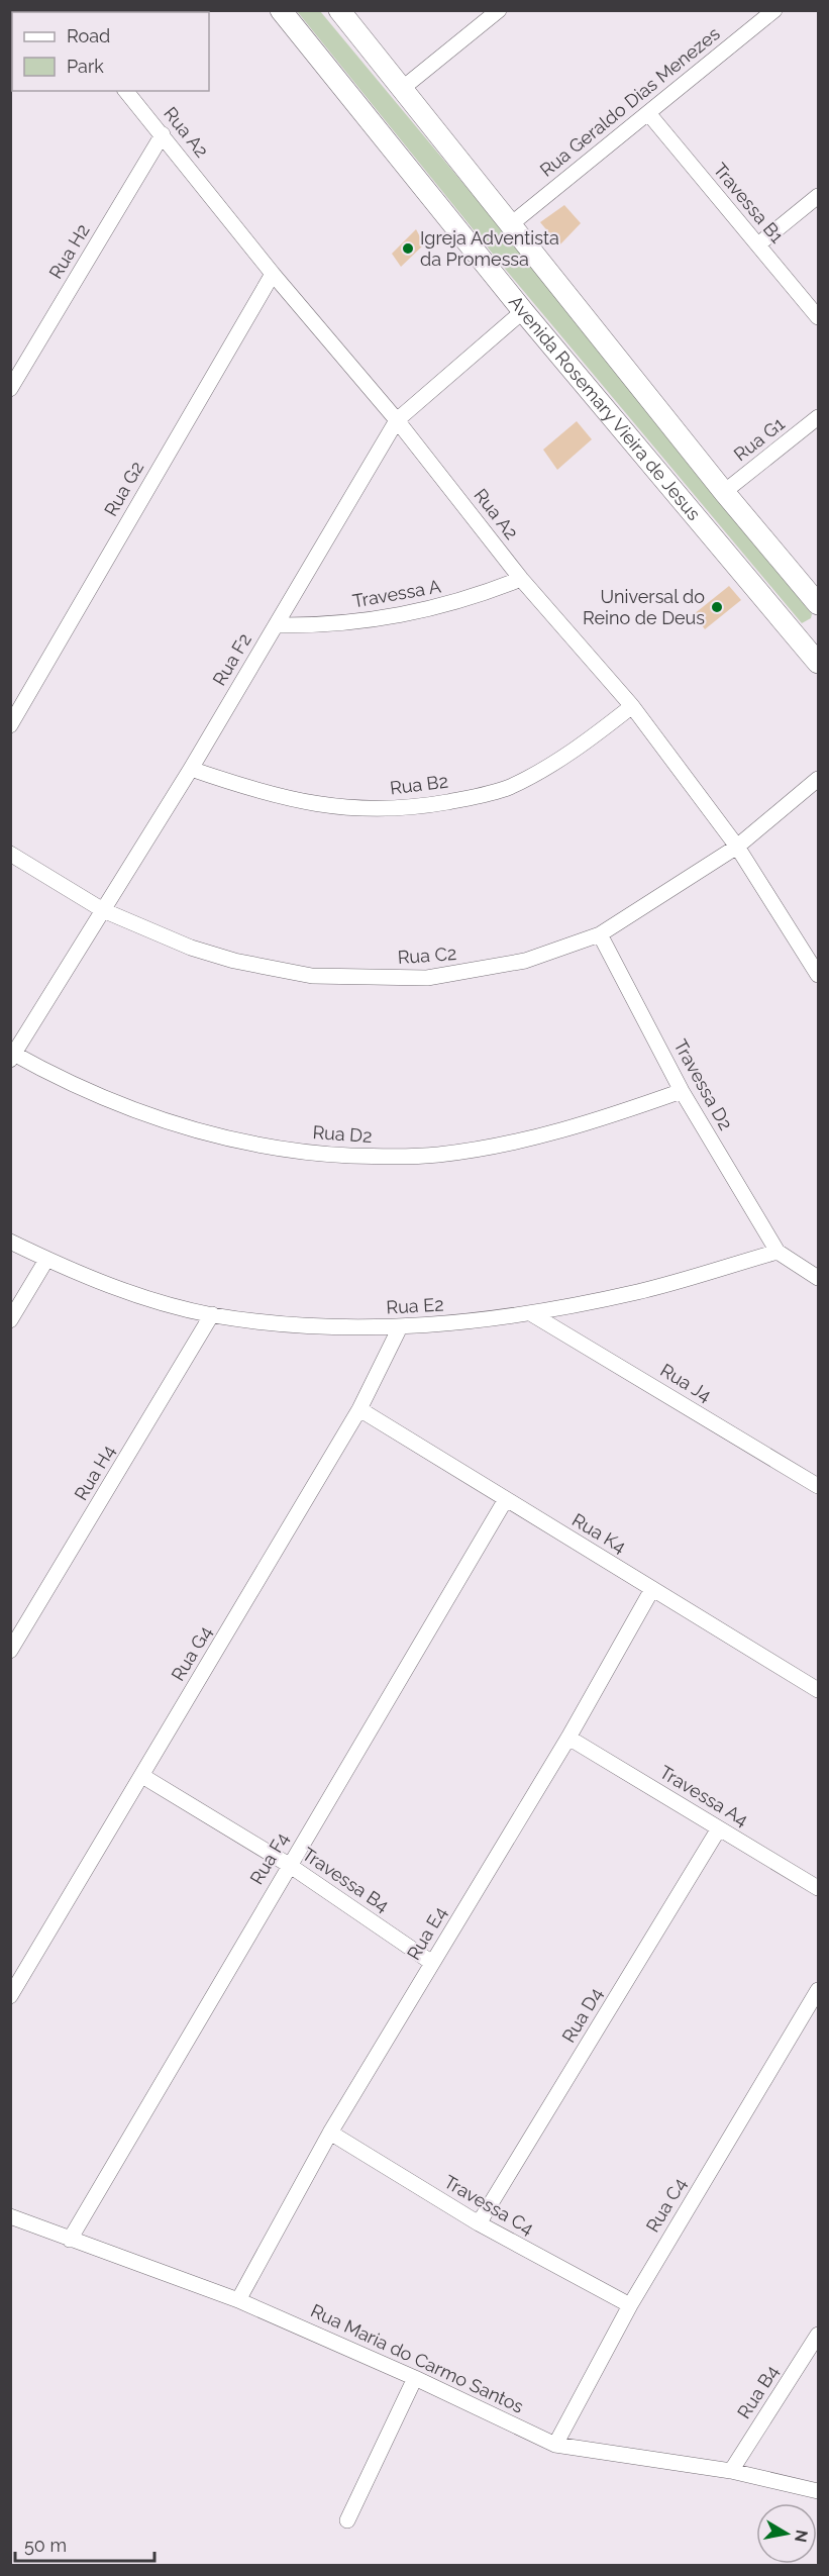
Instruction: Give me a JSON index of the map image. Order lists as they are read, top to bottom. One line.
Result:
{"streets":{"street":["Rua Geraldo Dias Menezes","Rua A2","Travessa B1","Rua H2","Avenida Rosemary Vieira de Jesus","Rua G1","Rua G2","Travessa A","Rua F2","Rua B2","Rua C2","Travessa D2","Rua D2","Rua E2","Rua J4","Rua H4","Rua K4","Rua G4","Travessa A4","Rua F4","Travessa B4","Rua E4","Rua D4","Travessa C4","Rua C4","Rua Maria do Carmo Santos","Rua B4"]},"crossings":[["Rua Geraldo Dias Menezes","Travessa B1"],["Rua Geraldo Dias Menezes","Avenida Rosemary Vieira de Jesus"],["Rua A2","Rua H2"],["Rua A2","Rua G2"],["Rua A2","Travessa A"],["Rua A2","Rua F2"],["Rua A2","Rua B2"],["Rua A2","Rua C2"],["Avenida Rosemary Vieira de Jesus","Rua G1"],["Avenida Rosemary Vieira de Jesus","Rua F2"],["Travessa A","Rua F2"],["Rua F2","Rua B2"],["Rua F2","Rua C2"],["Rua F2","Rua D2"],["Rua C2","Travessa D2"],["Travessa D2","Rua D2"],["Travessa D2","Rua E2"],["Rua E2","Rua J4"],["Rua E2","Rua H4"],["Rua E2","Rua G4"],["Rua K4","Rua G4"],["Rua K4","Rua F4"],["Rua K4","Rua E4"],["Rua G4","Travessa B4"],["Travessa A4","Rua E4"],["Travessa A4","Rua D4"],["Rua F4","Travessa B4"],["Rua F4","Rua Maria do Carmo Santos"],["Travessa B4","Rua E4"],["Rua E4","Travessa C4"],["Rua E4","Rua Maria do Carmo Santos"],["Rua D4","Travessa C4"],["Travessa C4","Rua C4"],["Rua C4","Rua Maria do Carmo Santos"],["Rua Maria do Carmo Santos","Rua B4"]],"places":["Igreja Adventista da Promessa","Universal do Reino de Deus"],"legend":["Road","Park"],"scale_bar":"50 m","north":"right"}
